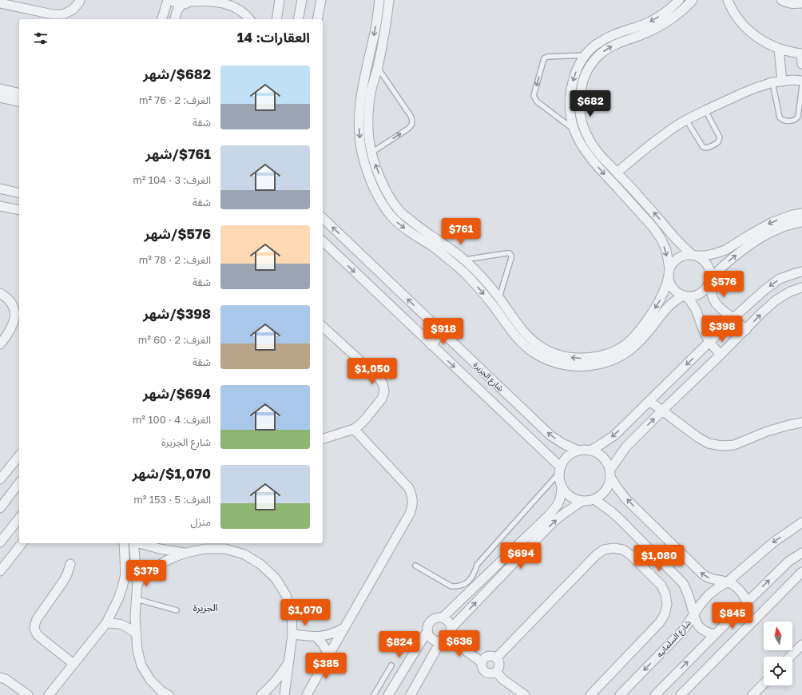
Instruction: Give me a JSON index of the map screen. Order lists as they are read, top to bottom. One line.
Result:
{"streets":{"street":["شارع الجزيرة","شارع السلمانيه"]},"districts":["الجزيرة"],"north":"top","page":{"heading":"العقارات: 14","list":[{"name":"$682/شهر","note":"الغرف: 2 · 76 m² · شقة"},{"name":"$761/شهر","note":"الغرف: 3 · 104 m² · شقة"},{"name":"$576/شهر","note":"الغرف: 2 · 78 m² · شقة"},{"name":"$398/شهر","note":"الغرف: 2 · 60 m² · شقة"},{"name":"$694/شهر","note":"الغرف: 4 · 100 m² · شارع الجزيرة"},{"name":"$1,070/شهر","note":"الغرف: 5 · 153 m² · منزل"}],"price":["$682","$761","$576","$398","$918","$1,050","$694","$1,080","$379","$1,070","$845","$636","$824","$385"]}}
